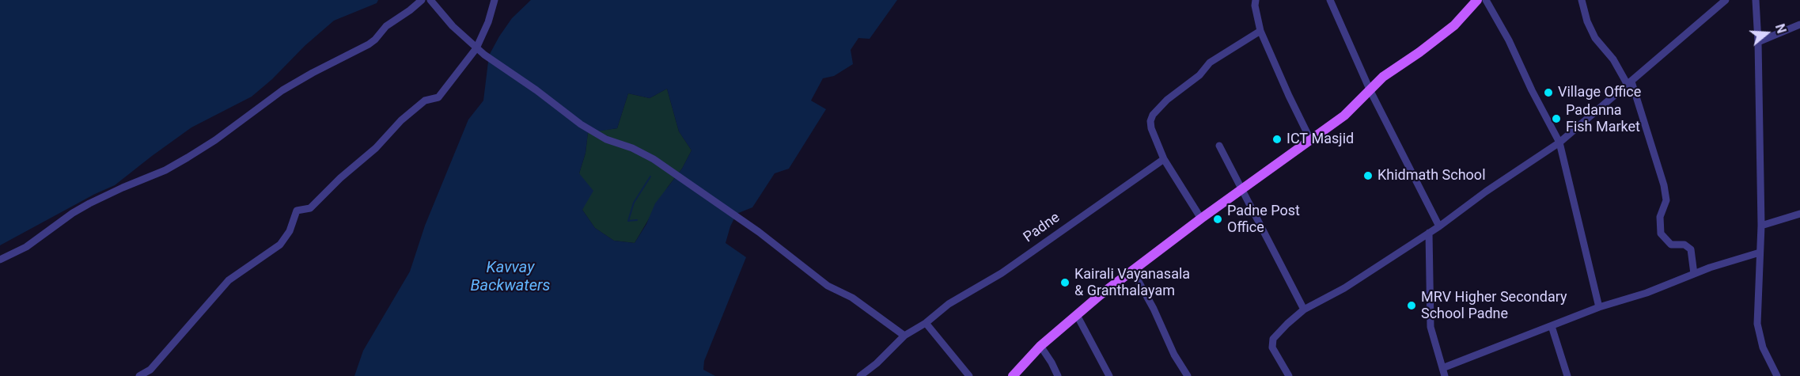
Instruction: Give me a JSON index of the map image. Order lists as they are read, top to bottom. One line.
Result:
{"streets":{"street":["Padne"]},"water":["Kavvay Backwaters"],"places":["Village Office","Padanna Fish Market","ICT Masjid","Khidmath School","Padne Post Office","Kairali Vayanasala & Granthalayam","MRV Higher Secondary School Padne"],"north":"right"}
